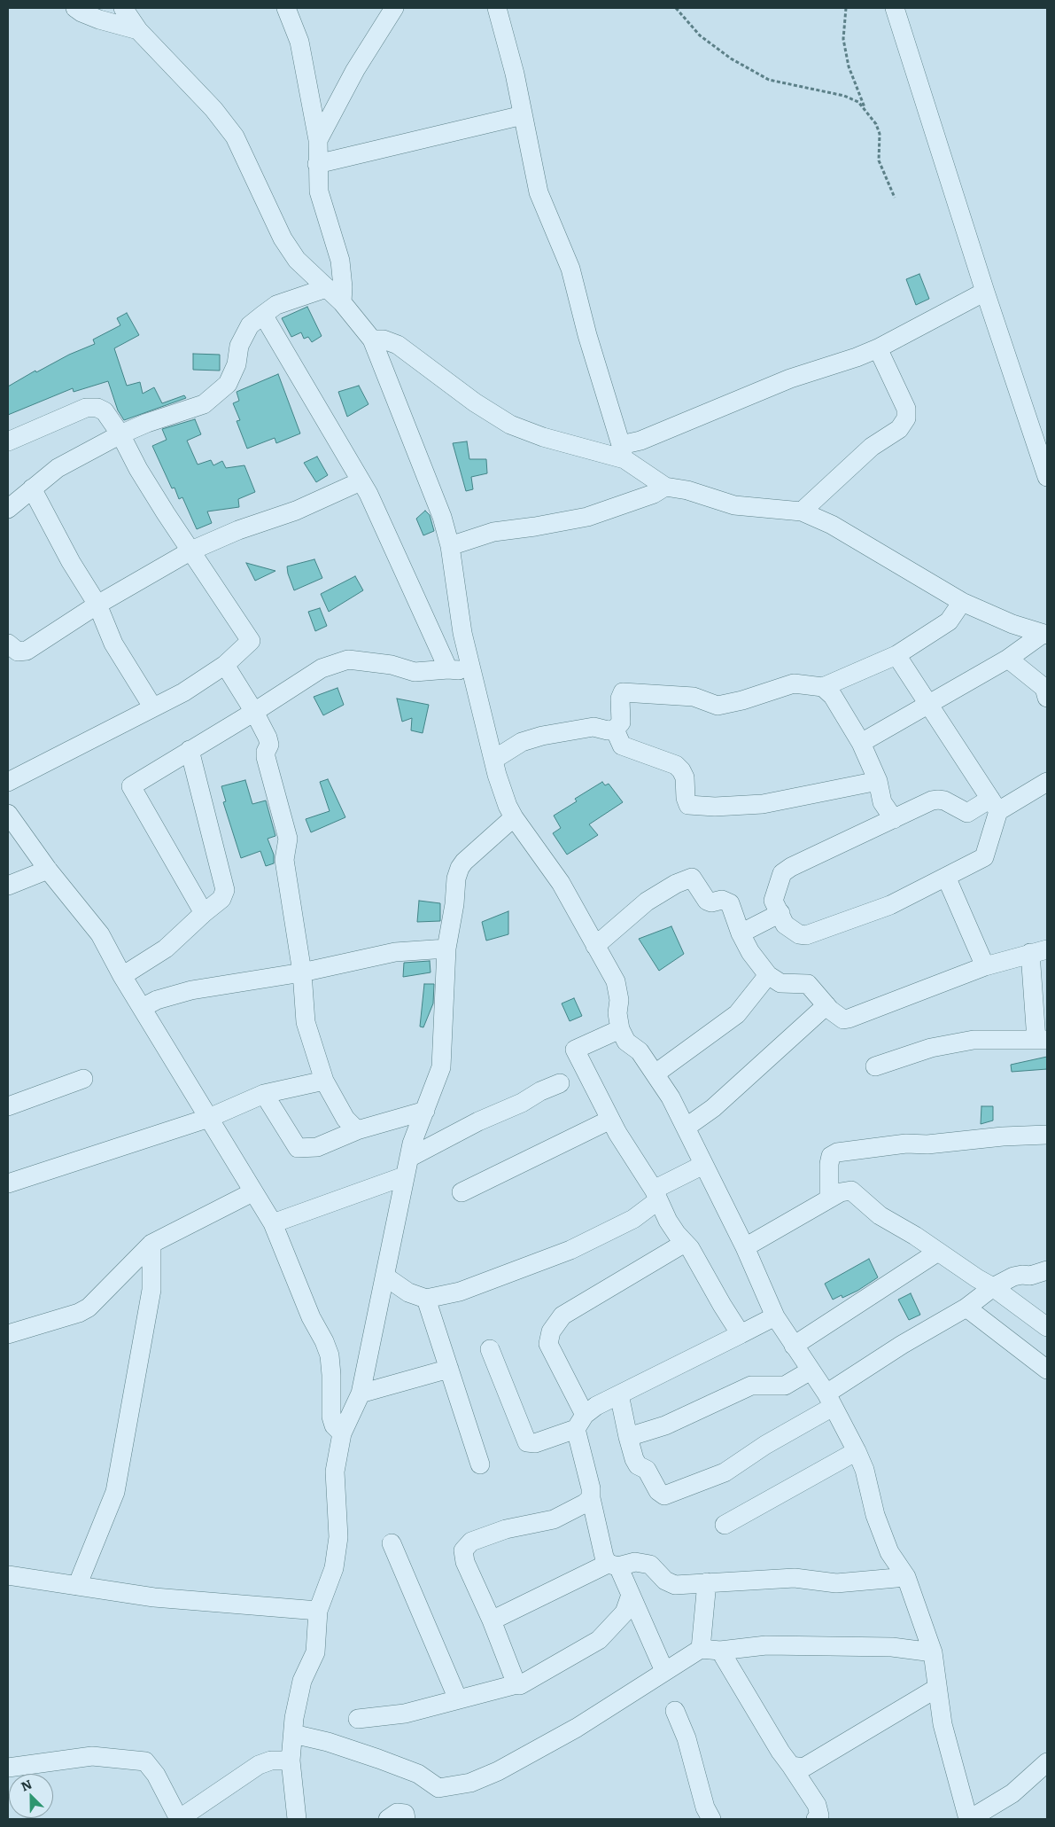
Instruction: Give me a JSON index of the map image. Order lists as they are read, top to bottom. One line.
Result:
{"north":"top left"}
